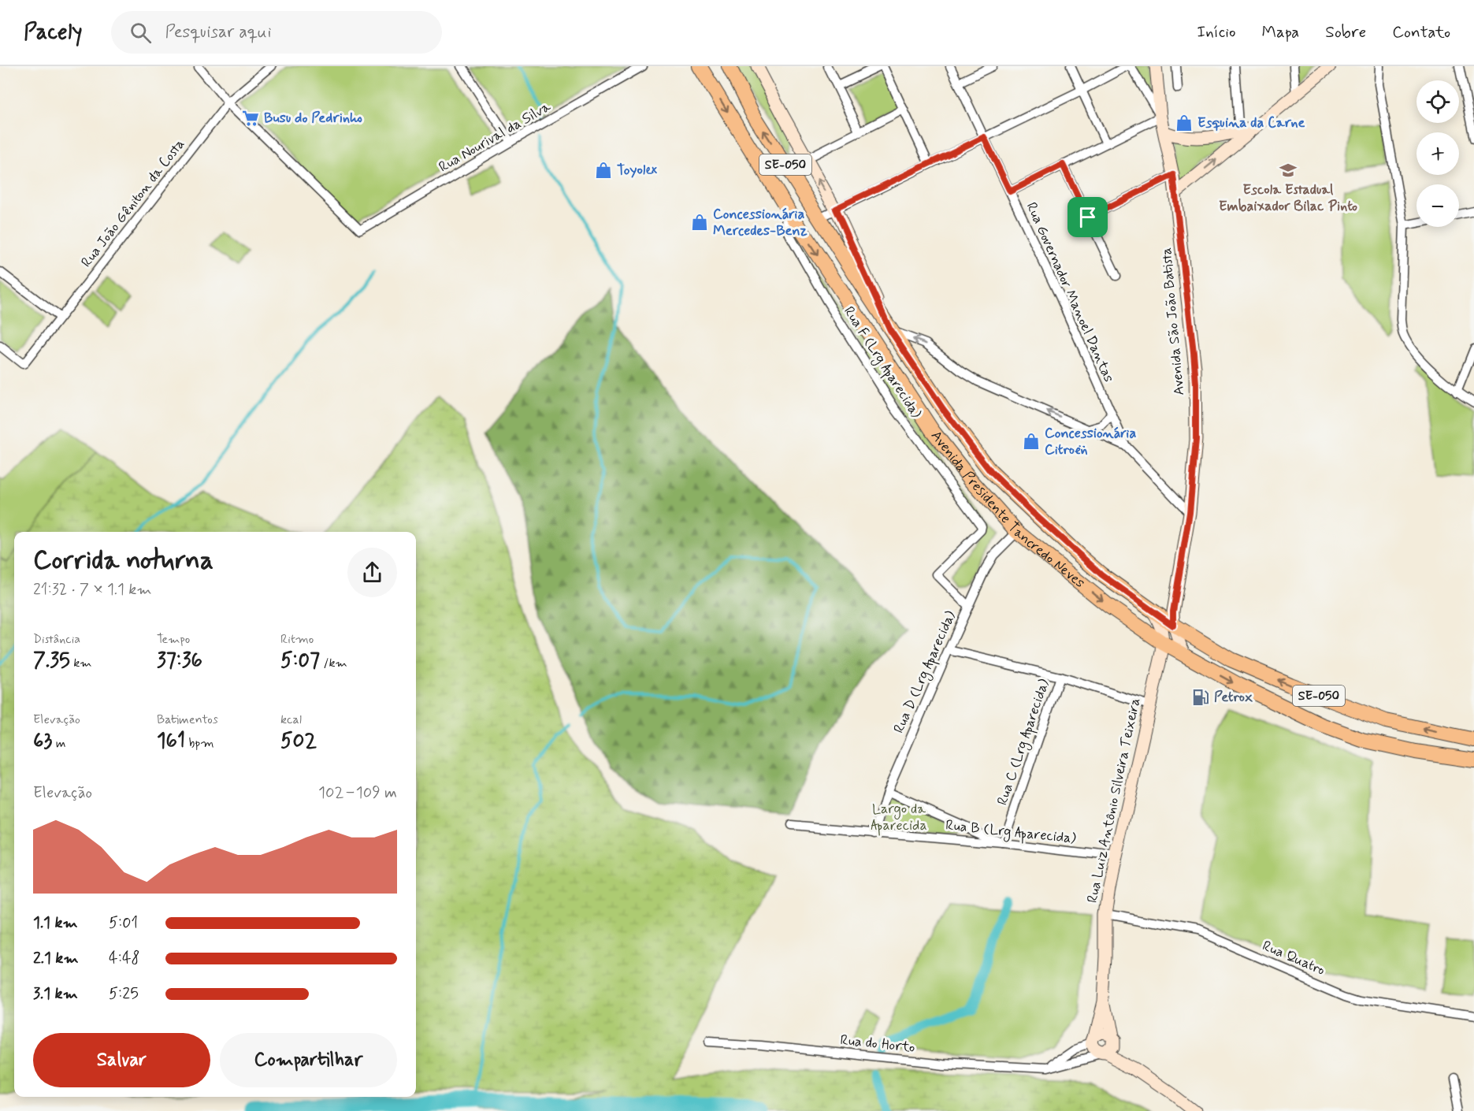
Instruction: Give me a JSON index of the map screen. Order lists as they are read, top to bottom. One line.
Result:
{"streets":{"main road":["SE-050","Avenida Presidente Tancredo Neves"],"street":["Rua Nourival da Silva","Rua João Gêniton da Costa","Rua Governador Manoel Dantas","Avenida São João Batista","Rua F (Lrg Aparecida)","Rua D (Lrg Aparecida)","Rua C (Lrg Aparecida)","Rua Luiz Antônio Silveira Teixeira","Rua B (Lrg Aparecida)","Rua Quatro","Rua do Horto"]},"crossings":[["Rua Nourival da Silva","Rua João Gêniton da Costa"],["Rua Governador Manoel Dantas","Avenida São João Batista"],["Avenida São João Batista","Avenida Presidente Tancredo Neves"],["Rua F (Lrg Aparecida)","Avenida Presidente Tancredo Neves"],["Rua F (Lrg Aparecida)","Rua D (Lrg Aparecida)"],["Avenida Presidente Tancredo Neves","Rua D (Lrg Aparecida)"],["Avenida Presidente Tancredo Neves","Rua Luiz Antônio Silveira Teixeira"],["Rua D (Lrg Aparecida)","Rua B (Lrg Aparecida)"],["Rua C (Lrg Aparecida)","Rua B (Lrg Aparecida)"],["Rua Luiz Antônio Silveira Teixeira","Rua B (Lrg Aparecida)"],["Rua Luiz Antônio Silveira Teixeira","Rua Quatro"]],"parks":["Largo da Aparecida"],"places":{"supermarket":["Busu do Pedrinho"],"shop":["Esquina da Carne","Toyolex","Concessionária Mercedes-Benz","Concessionária Citroën"],"school or university":["Escola Estadual Embaixador Bilac Pinto"],"fuel station":["Petrox"]},"page":{"header":"Pacely","search":"Pesquisar aqui","nav":["Início","Mapa","Sobre","Contato"],"map_buttons":["+","−"],"heading":["Corrida noturna","21:32 · 7 × 1.1 km"],"stats":[["Distância","7.35 km"],["Tempo","37:36"],["Ritmo","5:07 /km"],["Elevação","63 m"],["Batimentos","161 bpm"],["kcal","502"]],"chart":["Elevação","102–109 m"],"list":[{"name":"1.1 km","note":"5:01"},{"name":"2.1 km","note":"4:48"},{"name":"3.1 km","note":"5:25"}],"buttons":["Salvar","Compartilhar"]}}
